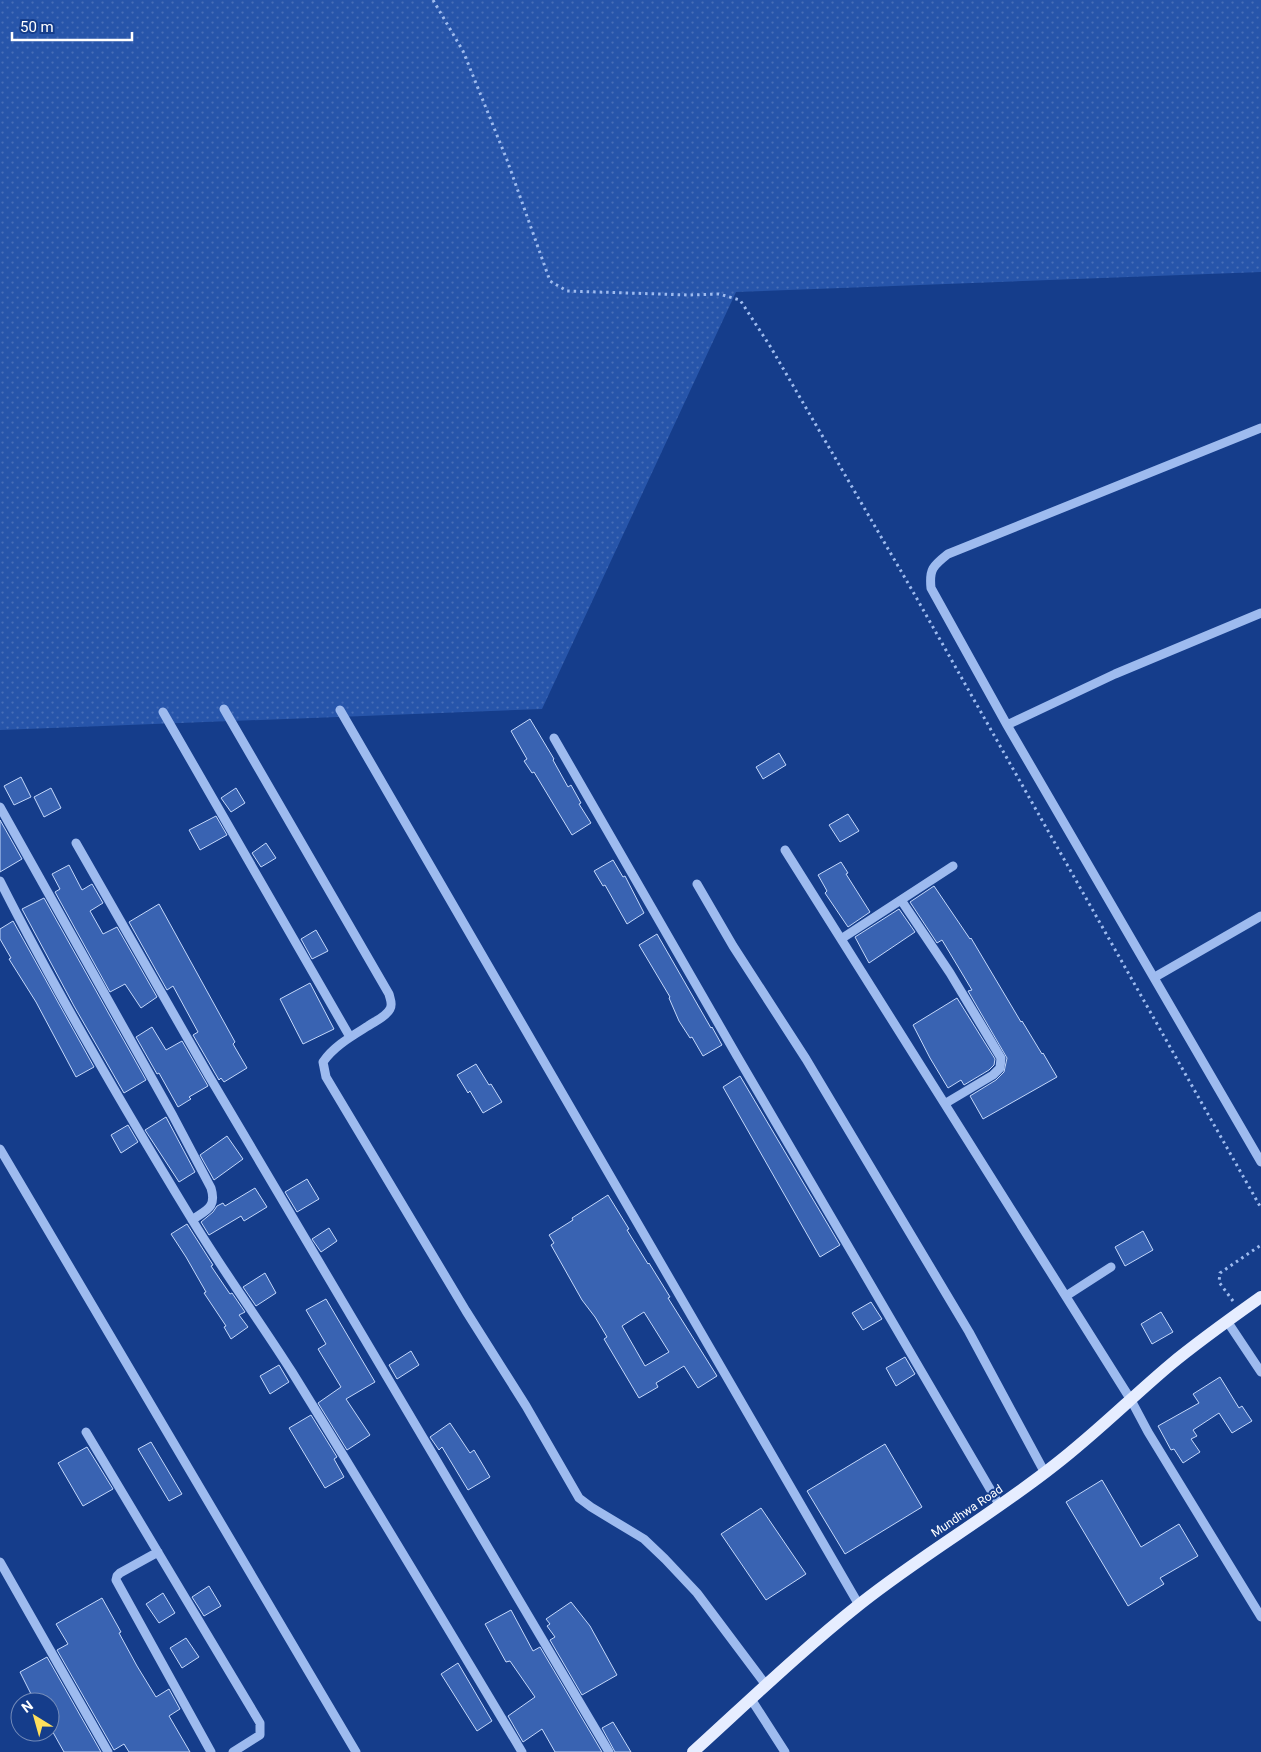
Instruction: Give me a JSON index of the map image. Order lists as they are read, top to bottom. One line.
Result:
{"streets":{"main road":["Mundhwa Road"]},"scale_bar":"50 m","north":"top left"}
